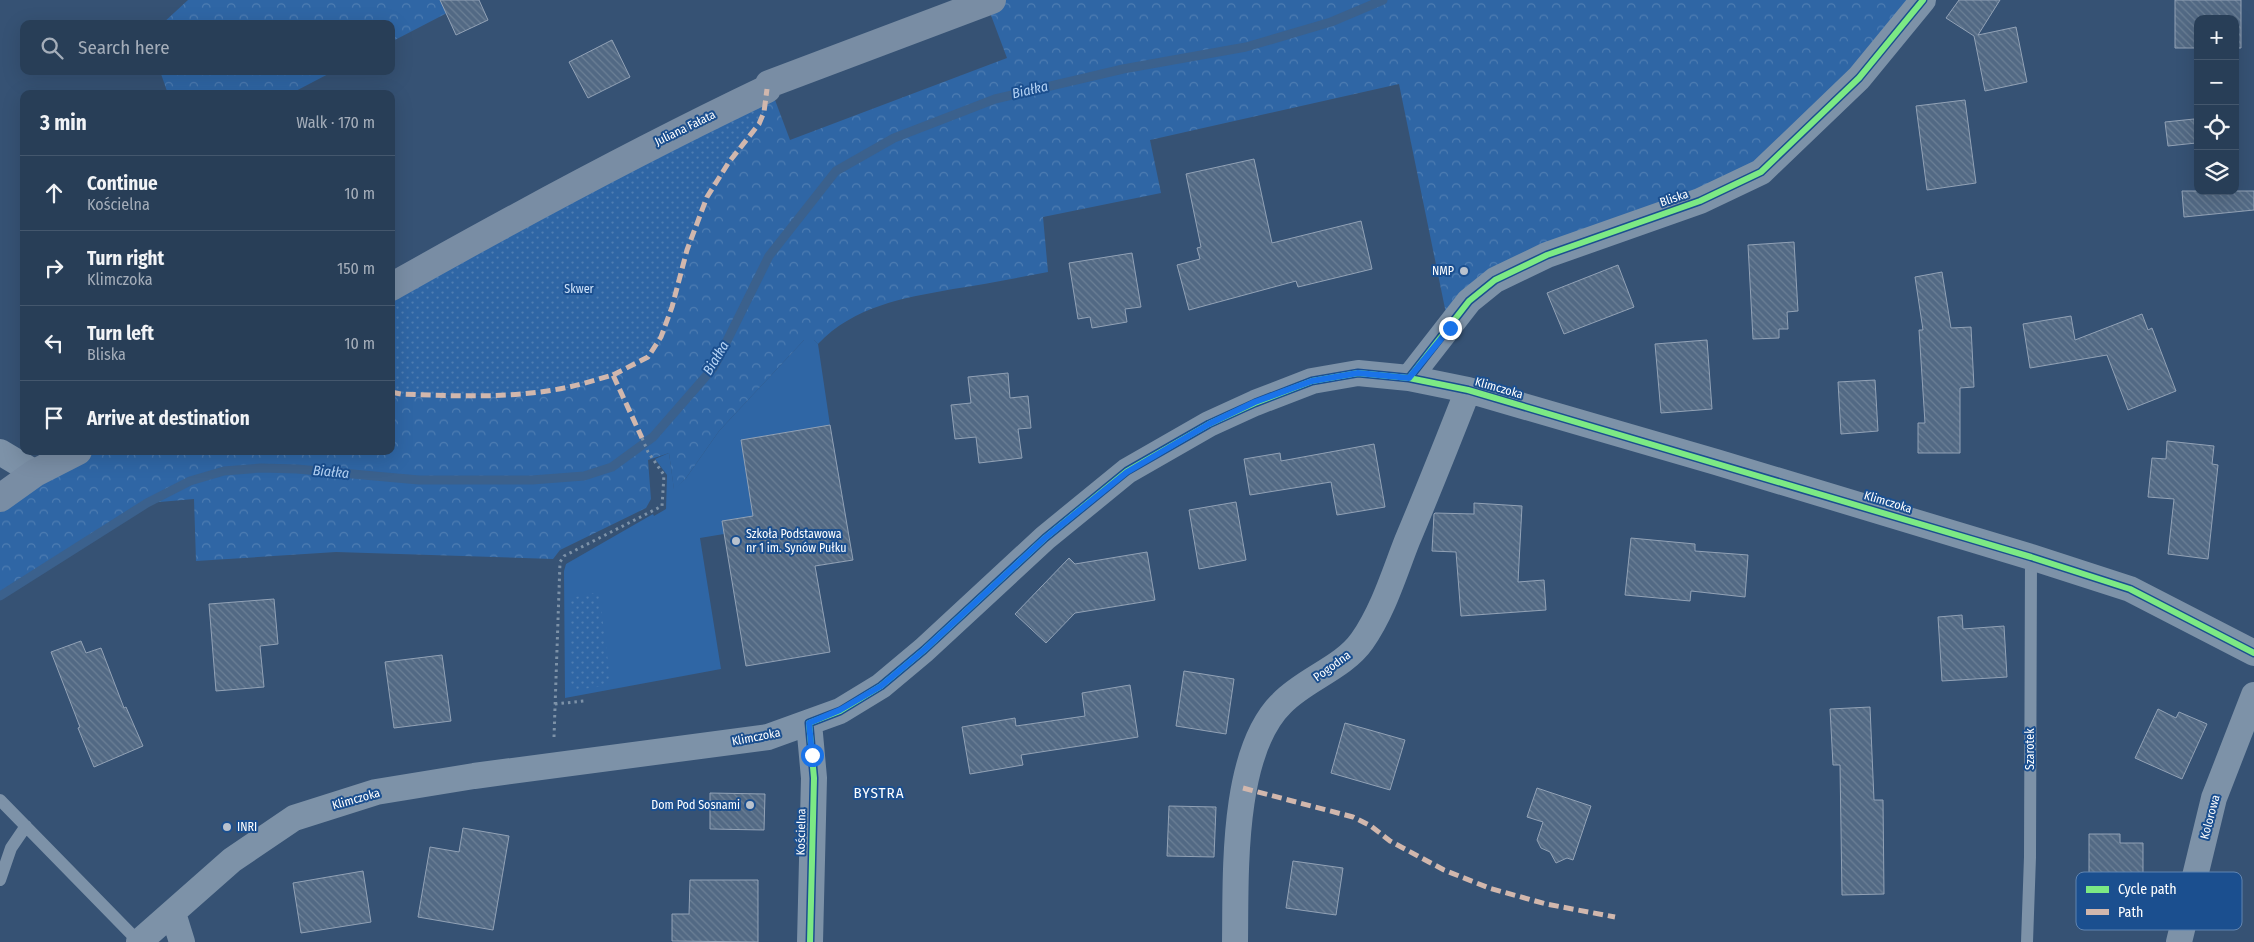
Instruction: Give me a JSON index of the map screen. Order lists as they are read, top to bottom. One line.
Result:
{"streets":{"street":["Juliana Fałata","Bliska","Klimczoka","Pogodna","Kolorowa","Kościelna"],"lane":["Szarotek"]},"crossings":[["Bliska","Klimczoka"],["Klimczoka","Pogodna"],["Klimczoka","Szarotek"],["Klimczoka","Kościelna"]],"districts":["BYSTRA"],"water":["Białka"],"parks":["Skwer"],"places":["NMP","Szkoła Podstawowa nr 1 im. Synów Pułku","Dom Pod Sosnami","INRI"],"legend":["Cycle path","Path"],"page":{"map_buttons":["+","−"],"search":"Search here","heading":["3 min","Walk · 170 m"],"list":[["Continue","Kościelna","10 m"],["Turn right","Klimczoka","150 m"],["Turn left","Bliska","10 m"],"Arrive at destination"]}}
